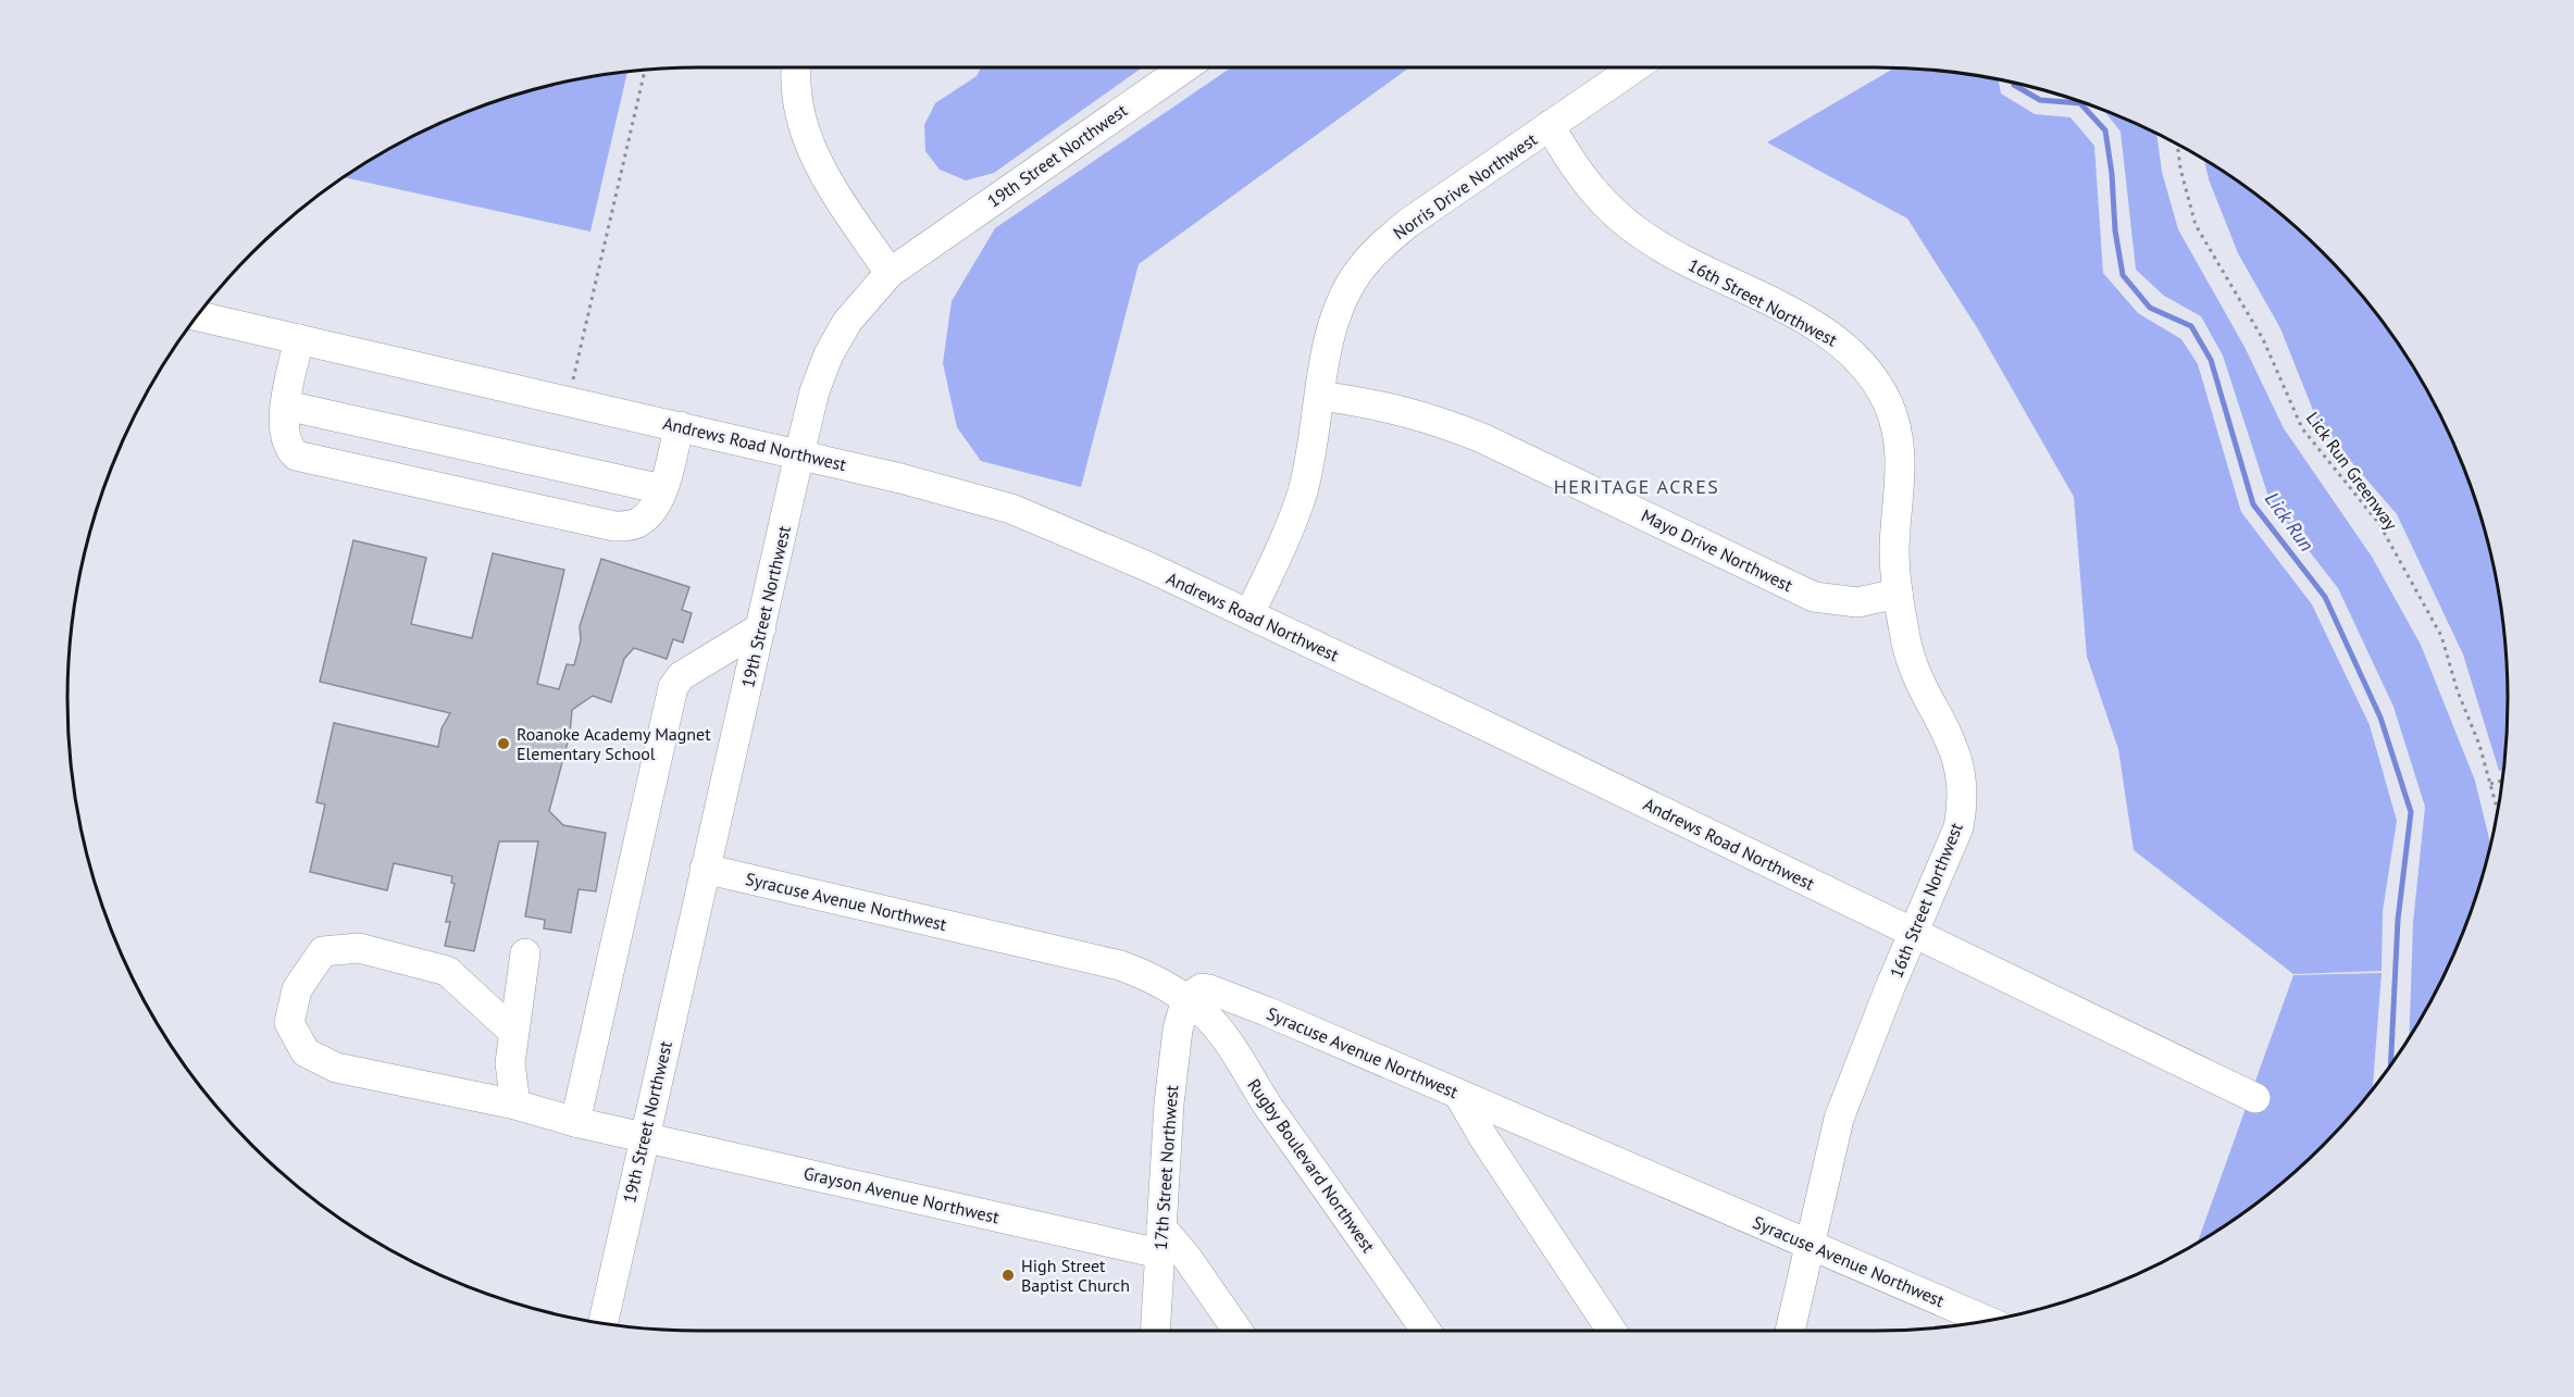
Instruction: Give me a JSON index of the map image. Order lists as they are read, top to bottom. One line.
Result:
{"streets":{"street":["19th Street Northwest","Norris Drive Northwest","16th Street Northwest","Andrews Road Northwest","Mayo Drive Northwest","Syracuse Avenue Northwest","Rugby Boulevard Northwest","17th Street Northwest","Grayson Avenue Northwest"],"path":["Lick Run Greenway"]},"crossings":[["19th Street Northwest","Andrews Road Northwest"],["19th Street Northwest","Syracuse Avenue Northwest"],["19th Street Northwest","Grayson Avenue Northwest"],["Norris Drive Northwest","16th Street Northwest"],["Norris Drive Northwest","Andrews Road Northwest"],["Norris Drive Northwest","Mayo Drive Northwest"],["16th Street Northwest","Andrews Road Northwest"],["16th Street Northwest","Mayo Drive Northwest"],["16th Street Northwest","Syracuse Avenue Northwest"],["Syracuse Avenue Northwest","Rugby Boulevard Northwest"],["Syracuse Avenue Northwest","17th Street Northwest"],["Rugby Boulevard Northwest","17th Street Northwest"],["17th Street Northwest","Grayson Avenue Northwest"]],"districts":["HERITAGE ACRES"],"water":["Lick Run"],"places":["Roanoke Academy Magnet Elementary School","High Street Baptist Church"]}
